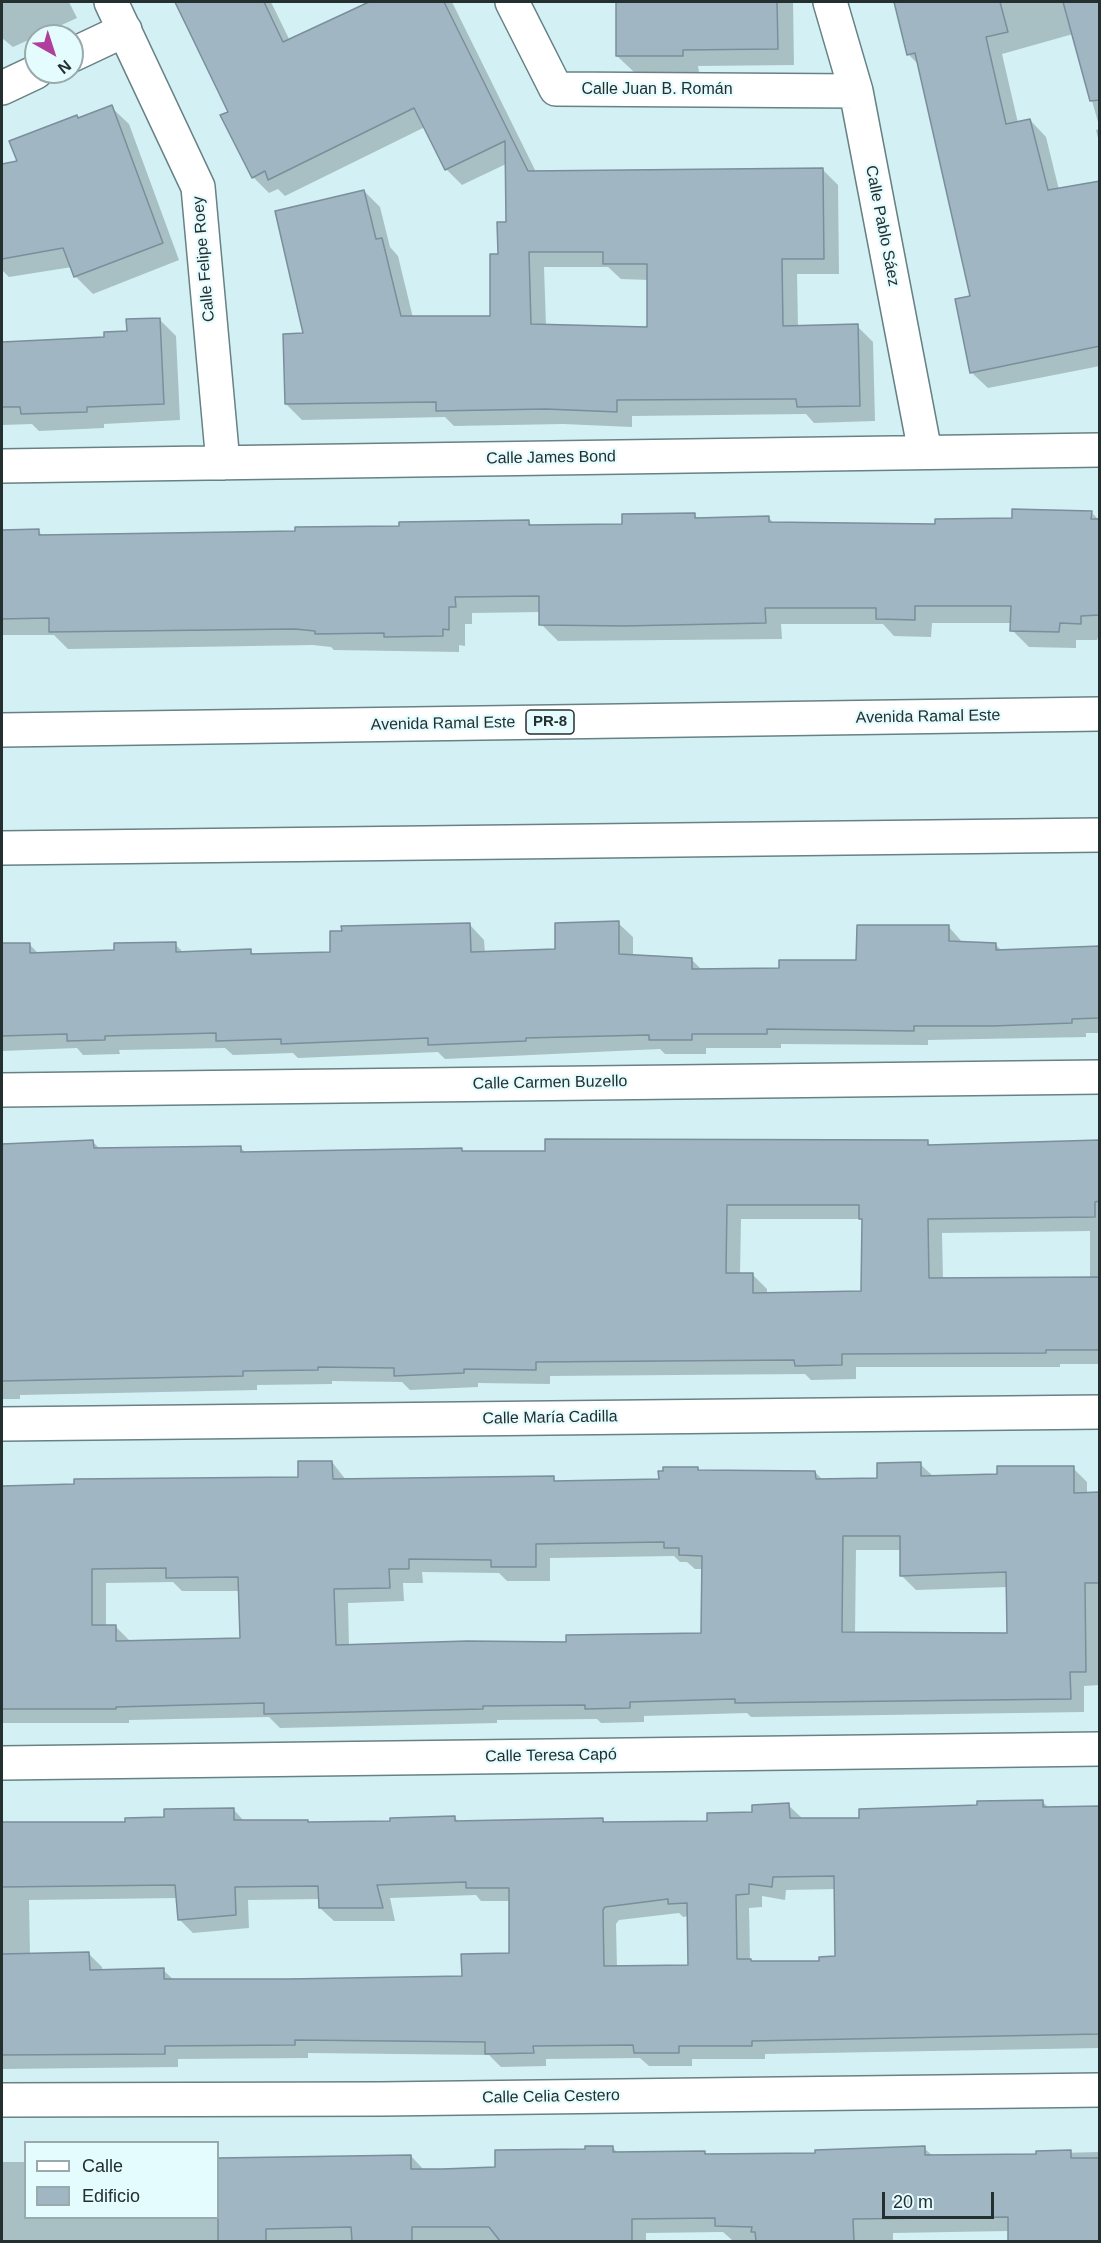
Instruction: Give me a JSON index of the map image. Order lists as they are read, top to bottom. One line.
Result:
{"streets":{"street":["Calle Juan B. Román","Calle Pablo Sáez","Calle Felipe Roey","Calle James Bond","Avenida Ramal Este","PR-8","Calle Carmen Buzello","Calle María Cadilla","Calle Teresa Capó","Calle Celia Cestero"]},"crossings":[["Calle Juan B. Román","Calle Pablo Sáez"],["Calle Pablo Sáez","Calle James Bond"],["Calle Felipe Roey","Calle James Bond"]],"legend":["Calle","Edificio"],"scale_bar":"20 m","north":"bottom right"}
